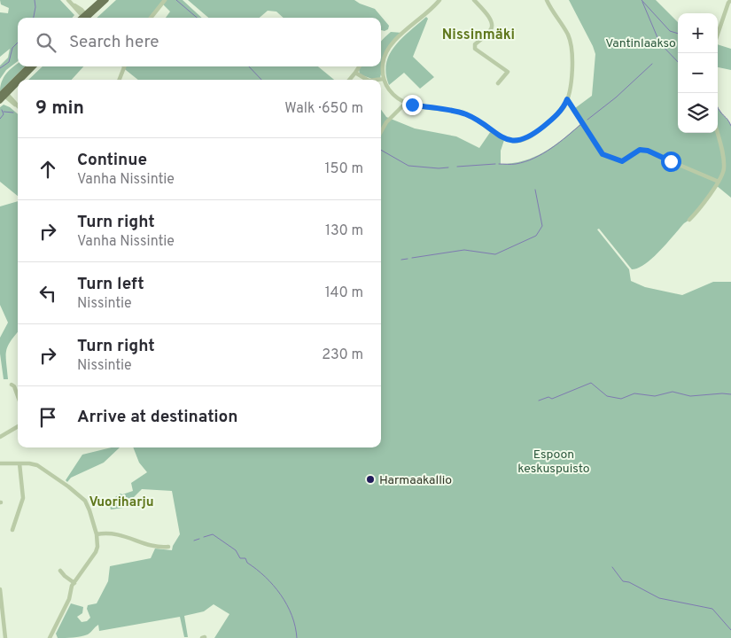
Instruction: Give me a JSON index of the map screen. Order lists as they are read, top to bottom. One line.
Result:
{"districts":["Nissinmäki","Vuoriharju"],"parks":["Vantinlaakso","Espoon keskuspuisto"],"places":["Harmaakallio"],"page":{"map_buttons":["+","−"],"search":"Search here","heading":["9 min","Walk · 650 m"],"list":[["Continue","Vanha Nissintie","150 m"],["Turn right","Vanha Nissintie","130 m"],["Turn left","Nissintie","140 m"],["Turn right","Nissintie","230 m"],"Arrive at destination"]}}
